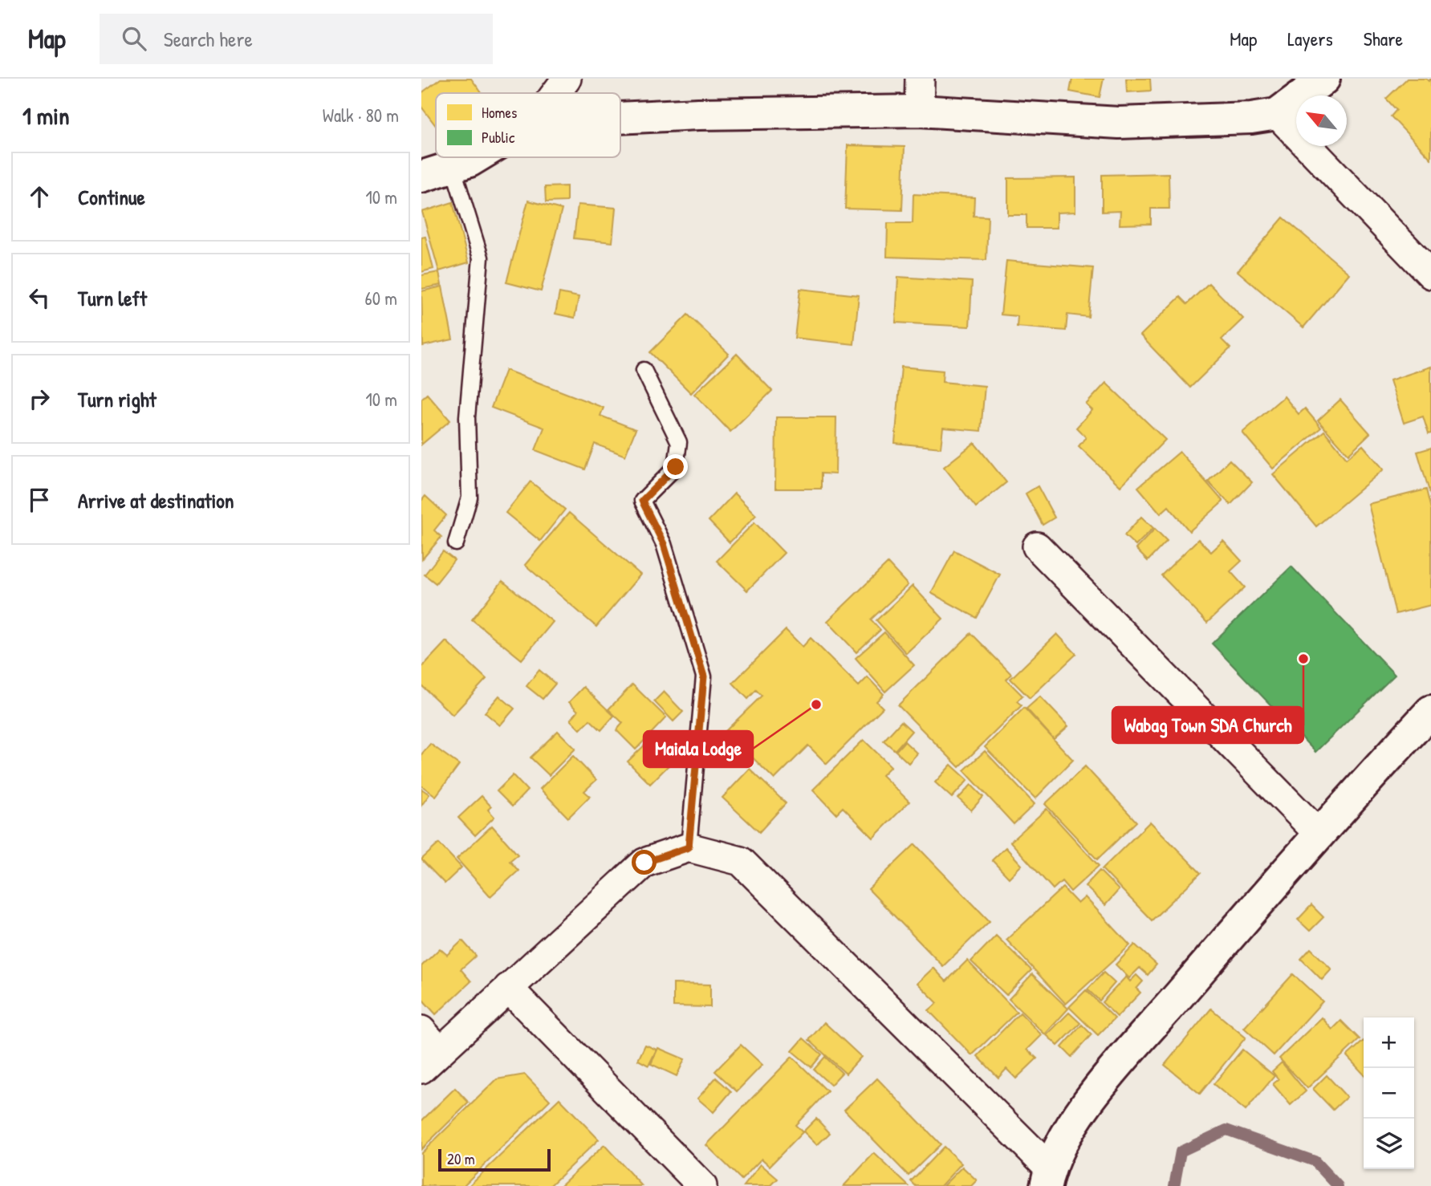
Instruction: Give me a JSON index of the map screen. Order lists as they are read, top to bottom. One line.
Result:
{"places":["Wabag Town SDA Church","Maiala Lodge"],"legend":["Homes","Public"],"scale_bar":"20 m","north":"top left","page":{"header":"Map","search":"Search here","nav":["Map","Layers","Share"],"heading":["1 min","Walk · 80 m"],"list":[["Continue","10 m"],["Turn left","60 m"],["Turn right","10 m"],"Arrive at destination"],"map_buttons":["+","−"],"scale":"20 m"}}
